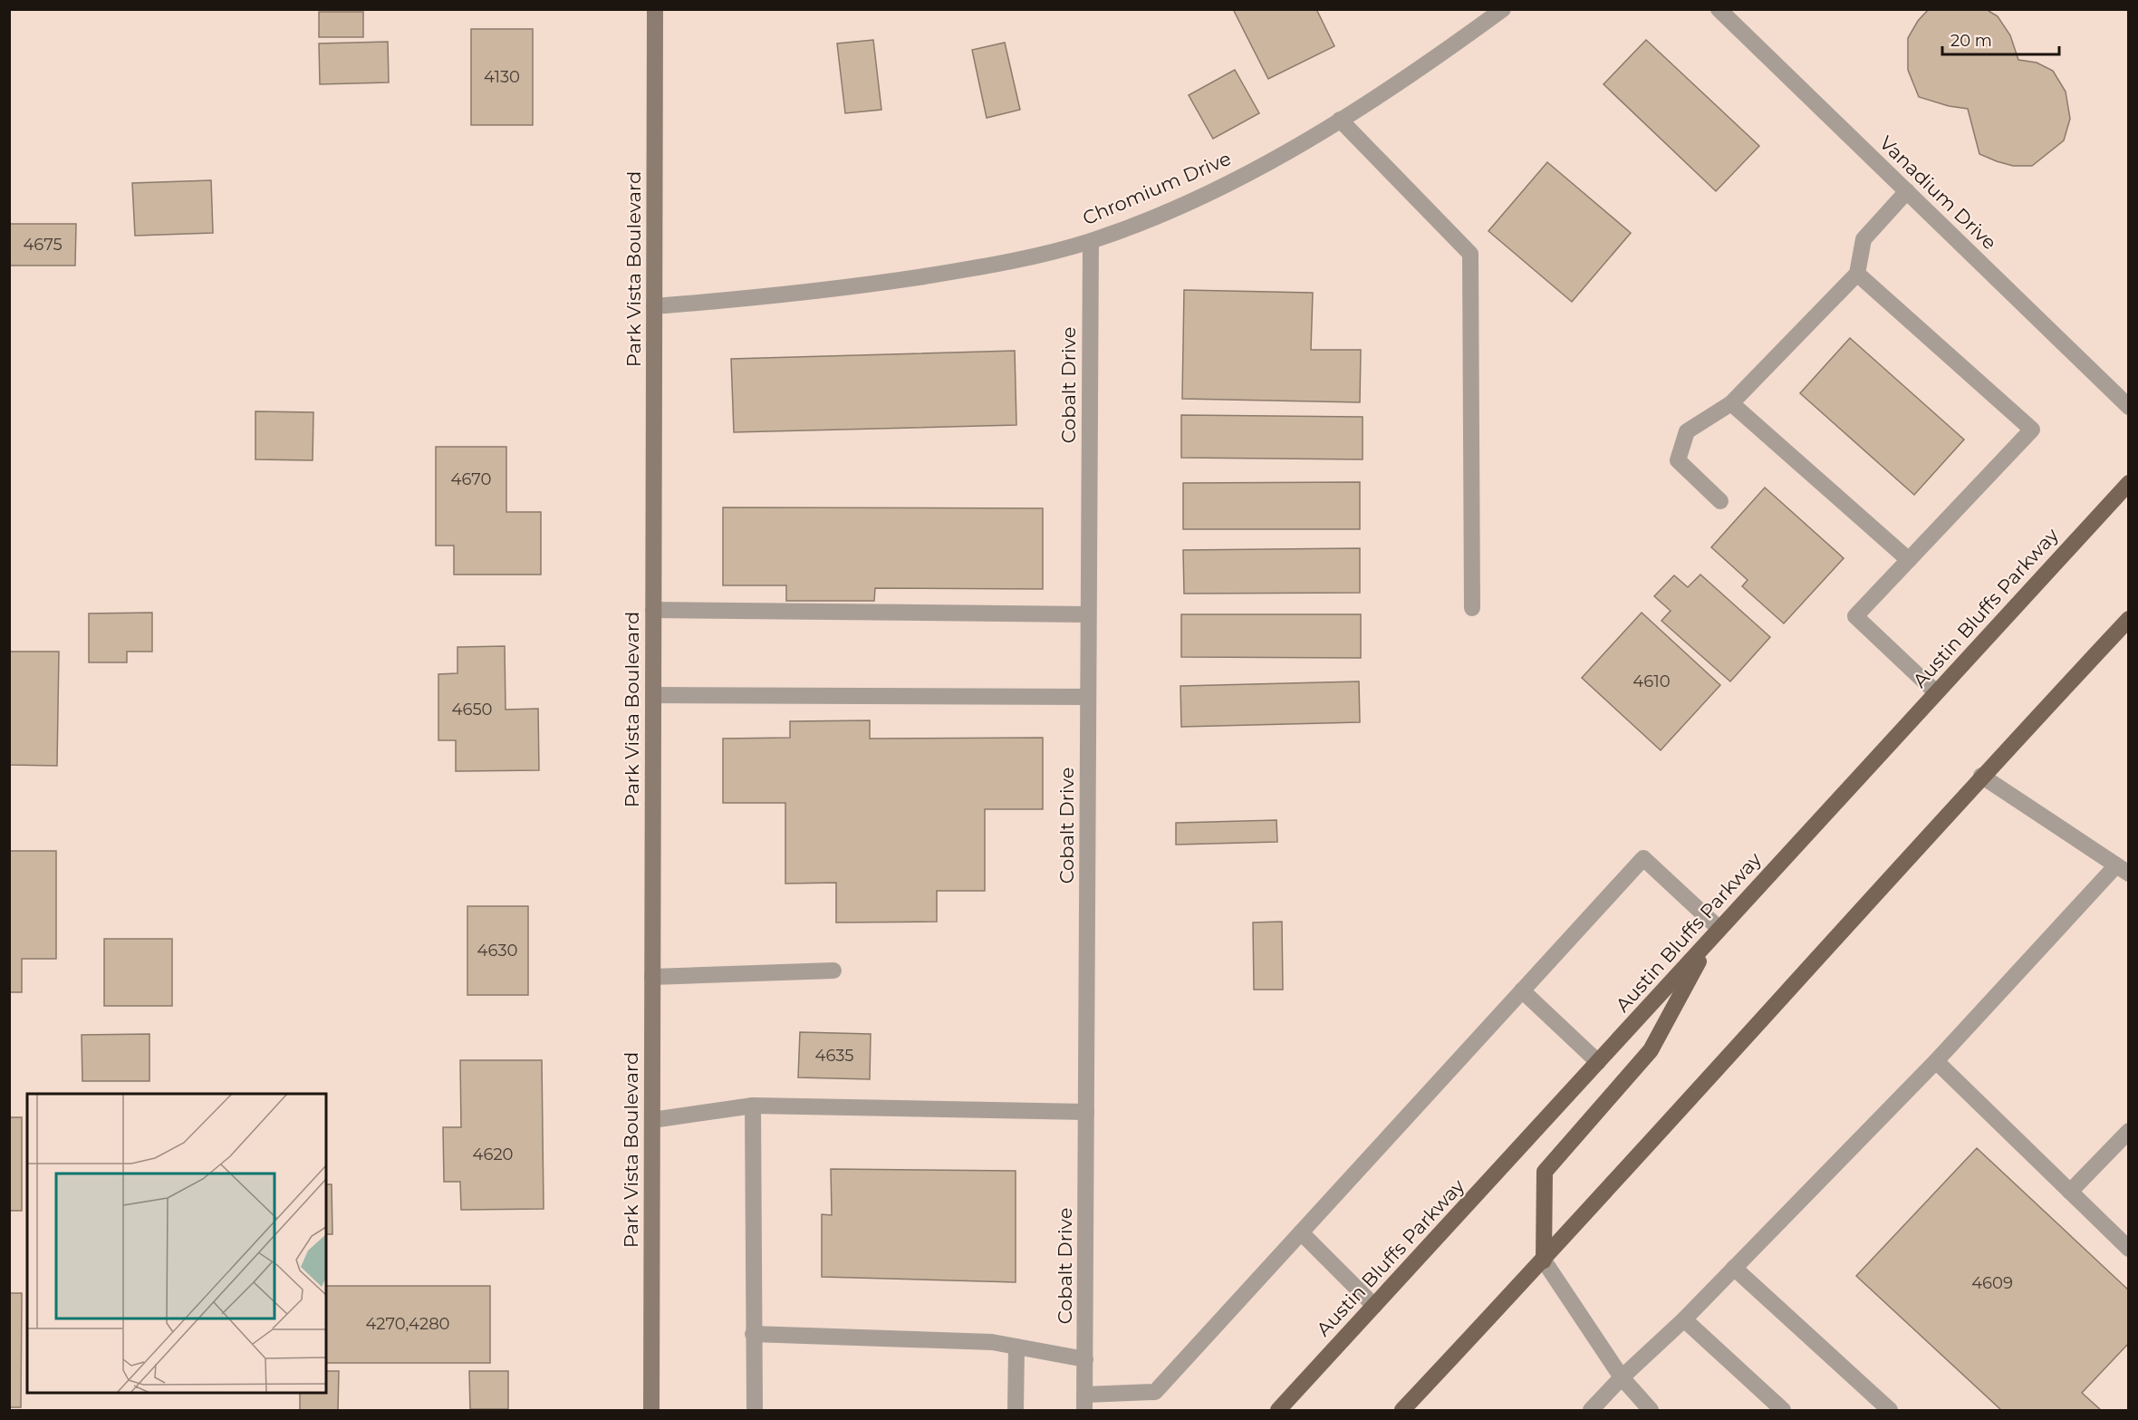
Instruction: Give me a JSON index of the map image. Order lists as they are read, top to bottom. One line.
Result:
{"streets":{"main road":["Austin Bluffs Parkway"],"street":["Chromium Drive","Vanadium Drive","Park Vista Boulevard","Cobalt Drive"]},"crossings":[["Chromium Drive","Park Vista Boulevard"],["Chromium Drive","Cobalt Drive"]],"house_numbers":["4130","4675","4670","4610","4650","4630","4635","4620","4609","4270,4280"],"scale_bar":"20 m"}
